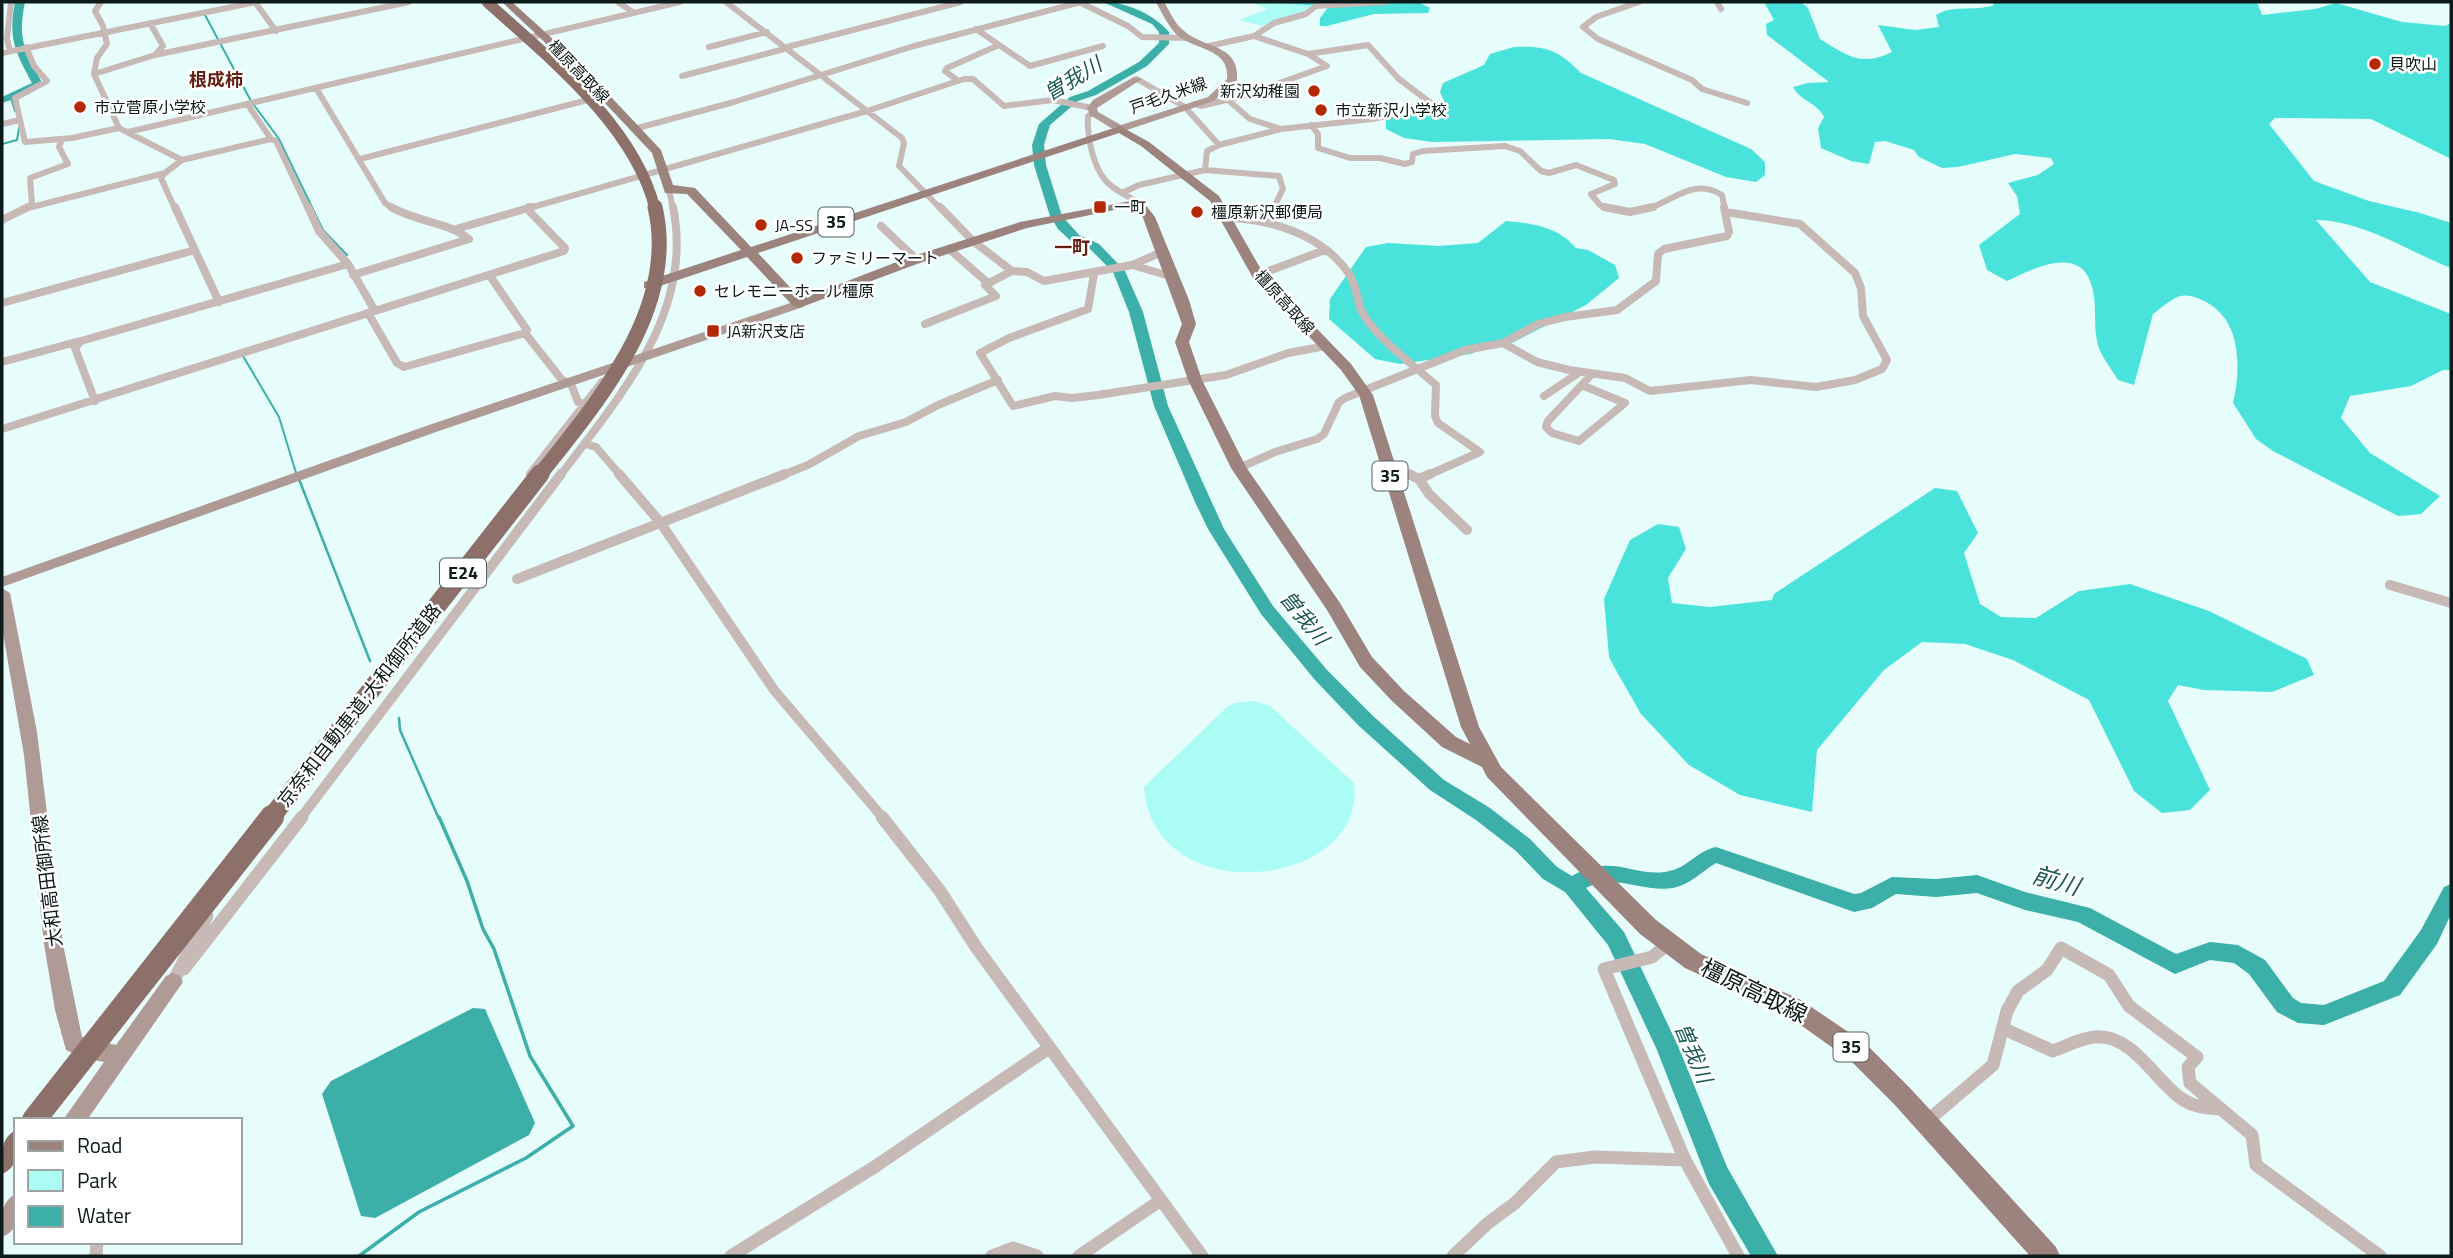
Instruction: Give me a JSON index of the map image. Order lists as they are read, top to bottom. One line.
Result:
{"streets":{"highway":["E24","京奈和自動車道;大和御所道路"],"main road":["橿原高取線","戸毛久米線","35","大和高田御所線"]},"crossings":[["橿原高取線","戸毛久米線"],["橿原高取線","35"],["戸毛久米線","35"]],"districts":["根成柿","一町"],"water":["曽我川","前川"],"places":{"other":["貝吹山","新沢幼稚園","市立菅原小学校","市立新沢小学校","橿原新沢郵便局","JA-SS","ファミリーマート","セレモニーホール橿原"],"transit":["一町","JA新沢支店"]},"legend":["Road","Park","Water"]}
